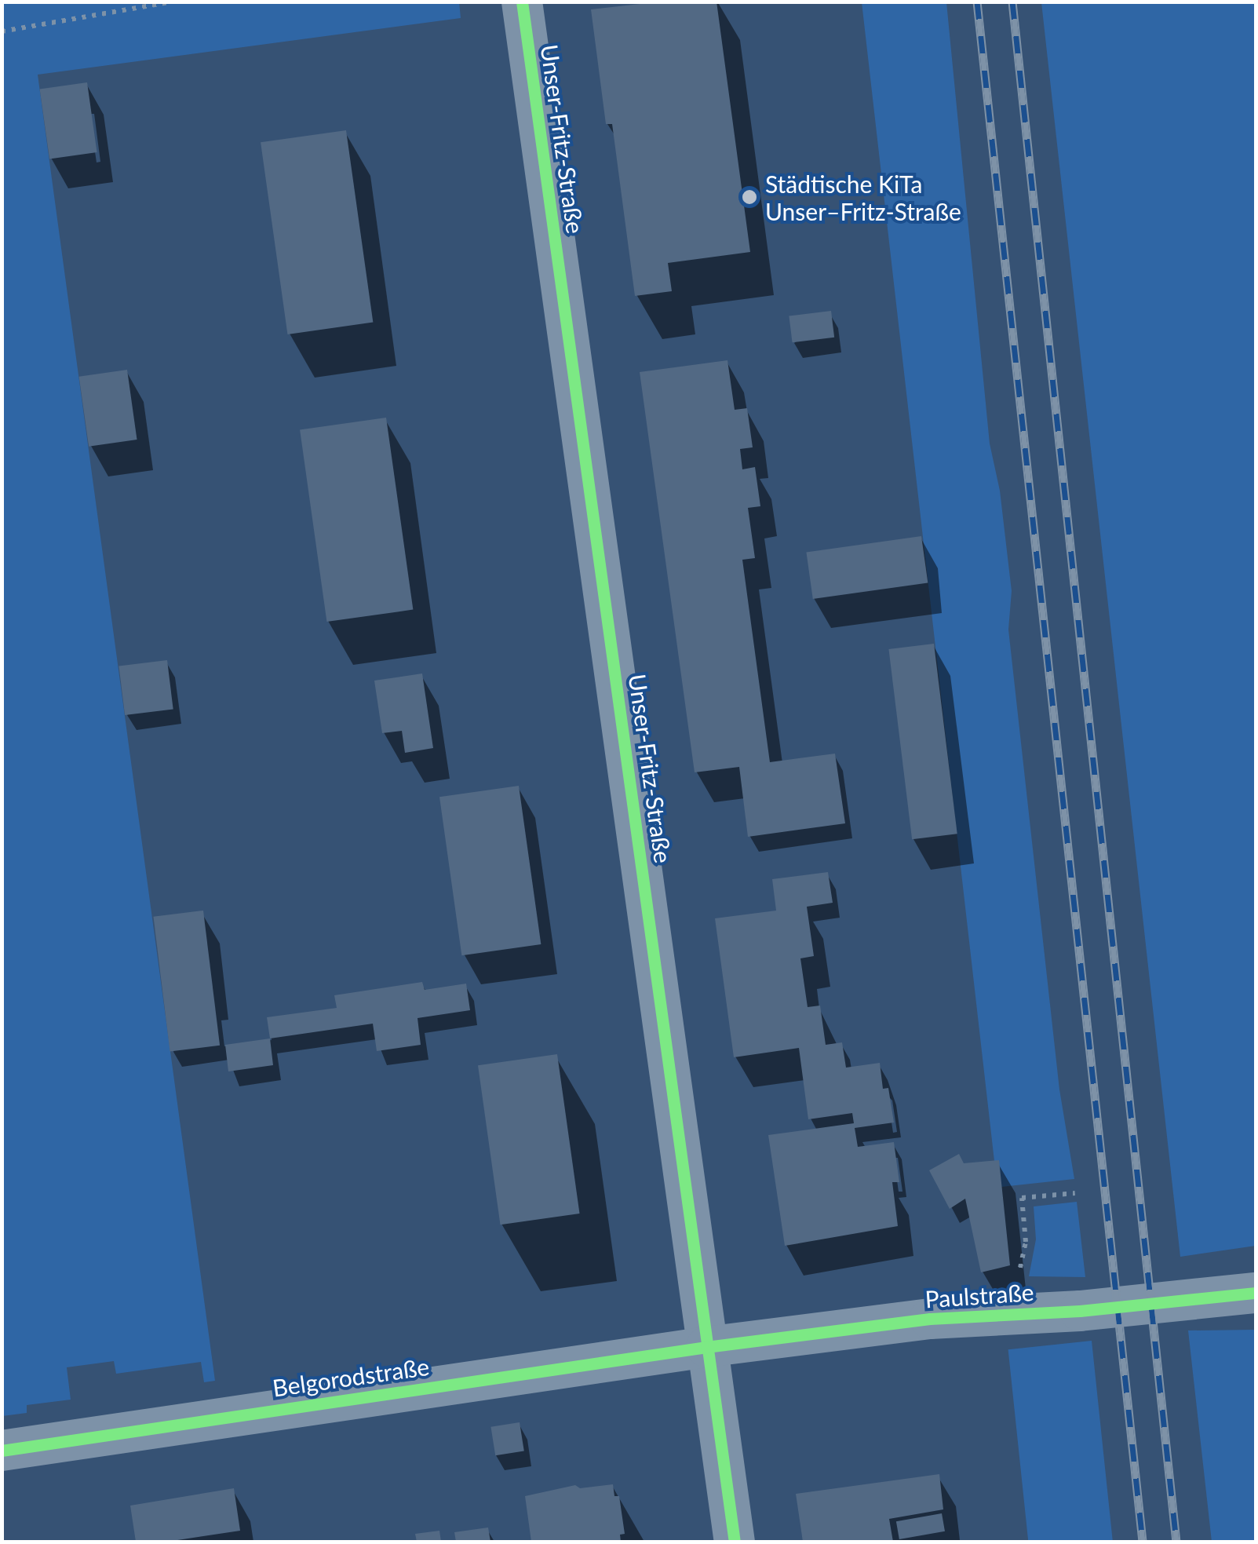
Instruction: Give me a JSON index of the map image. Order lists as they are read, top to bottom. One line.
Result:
{"streets":{"street":["Unser-Fritz-Straße","Paulstraße","Belgorodstraße"]},"crossings":[["Unser-Fritz-Straße","Paulstraße"],["Unser-Fritz-Straße","Belgorodstraße"],["Paulstraße","Belgorodstraße"]],"places":["Städtische KiTa Unser–Fritz-Straße"]}
